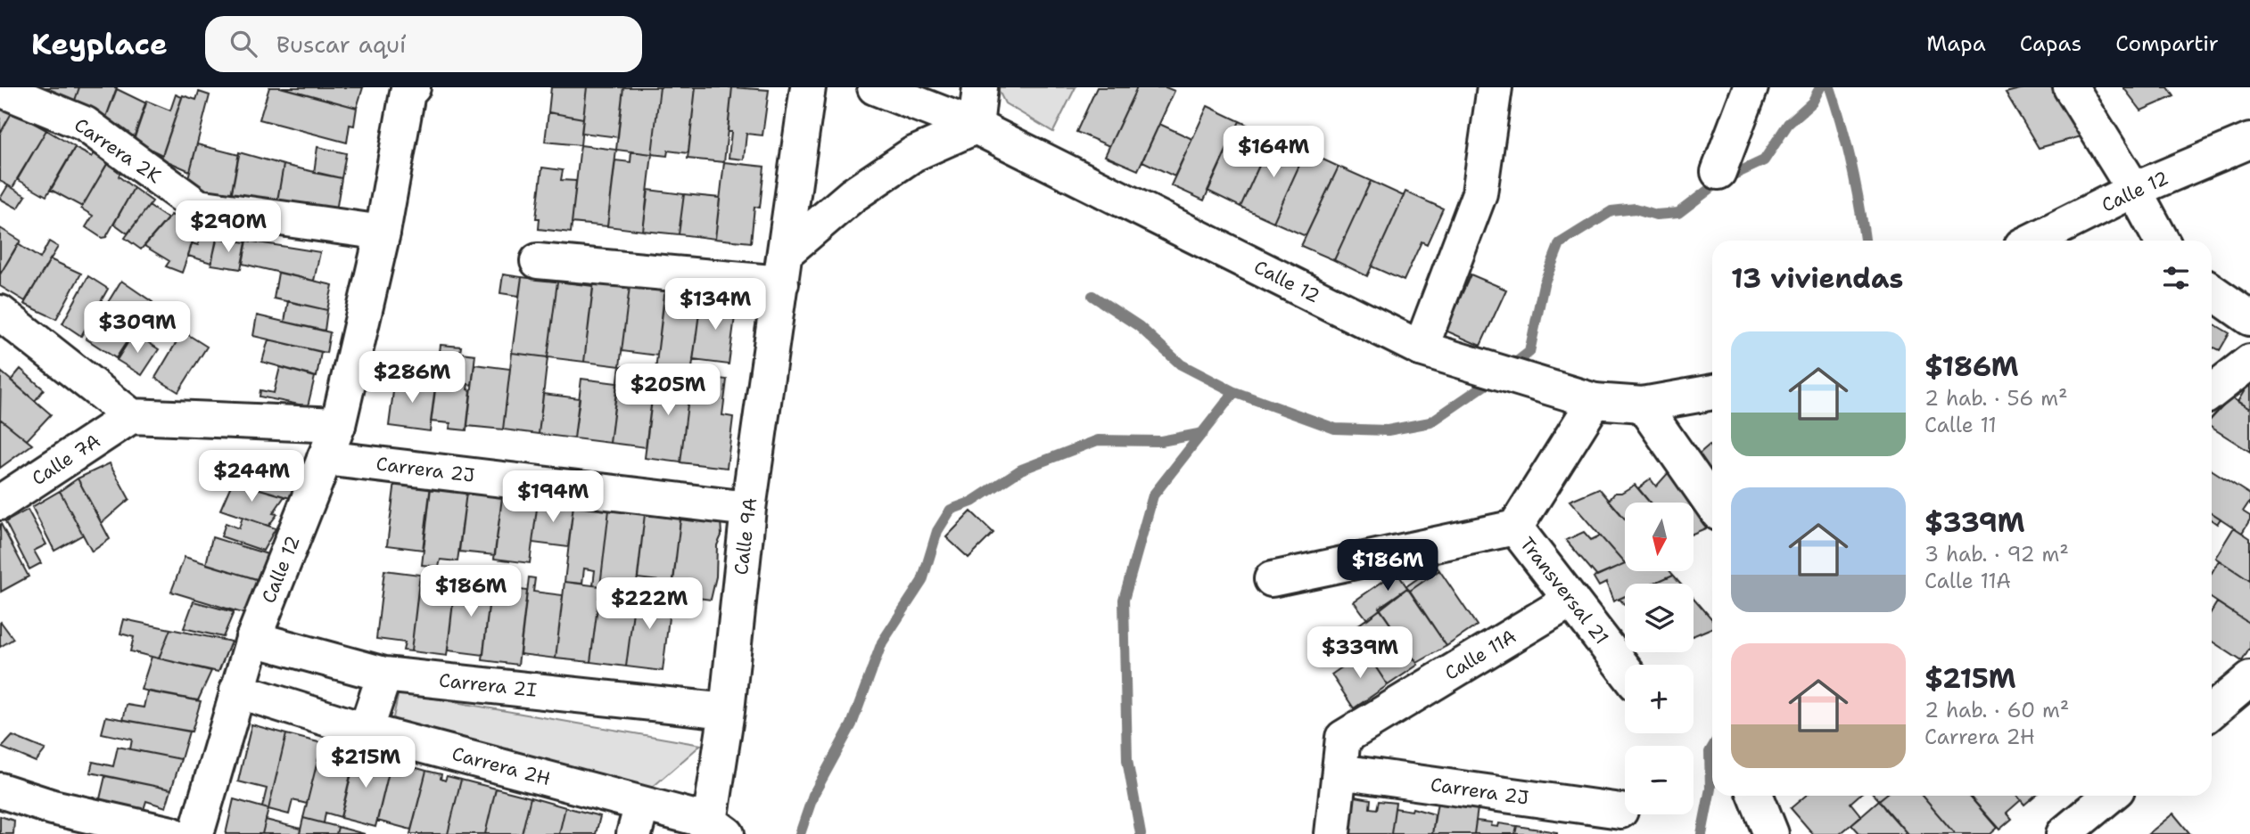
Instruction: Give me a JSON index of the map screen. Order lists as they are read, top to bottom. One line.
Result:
{"streets":{"street":["Carrera 2K","Calle 12","Calle 7A","Carrera 2J","Calle 9A","Transversal 21","Calle 11A","Carrera 2I","Carrera 2H"]},"crossings":[["Carrera 2K","Calle 12"],["Calle 12","Carrera 2J"],["Calle 12","Carrera 2I"],["Calle 12","Carrera 2H"],["Carrera 2J","Calle 9A"],["Carrera 2J","Calle 11A"],["Calle 9A","Carrera 2I"],["Calle 9A","Carrera 2H"],["Transversal 21","Calle 11A"]],"north":"bottom","page":{"header":"Keyplace","search":"Buscar aquí","nav":["Mapa","Capas","Compartir"],"price":["$164M","$290M","$134M","$309M","$286M","$205M","$244M","$194M","$186M","$186M","$222M","$339M","$215M"],"heading":"13 viviendas","list":[{"name":"$186M","note":"2 hab. · 56 m² · Calle 11"},{"name":"$339M","note":"3 hab. · 92 m² · Calle 11A"},{"name":"$215M","note":"2 hab. · 60 m² · Carrera 2H"}],"map_buttons":["+","−"]}}
